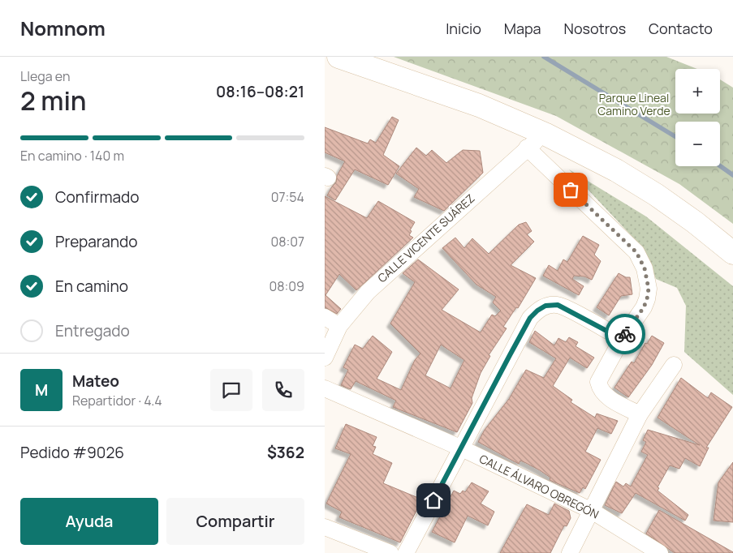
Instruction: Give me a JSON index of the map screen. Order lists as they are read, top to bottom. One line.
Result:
{"streets":{"street":["CALLE VICENTE SUÁREZ","CALLE ÁLVARO OBREGÓN"]},"parks":["Parque Lineal Camino Verde"],"page":{"header":"Nomnom","nav":["Inicio","Mapa","Nosotros","Contacto"],"heading":["2 min","Llega en","08:16–08:21"],"panel":["Mateo","Repartidor · 4.4","Pedido #9026","$362"],"map_buttons":["+","−"],"bar":"En camino · 140 m","list":[["Confirmado","07:54"],["Preparando","08:07"],["En camino","08:09"],"Entregado"],"round":"M","buttons":["Ayuda","Compartir"]}}
